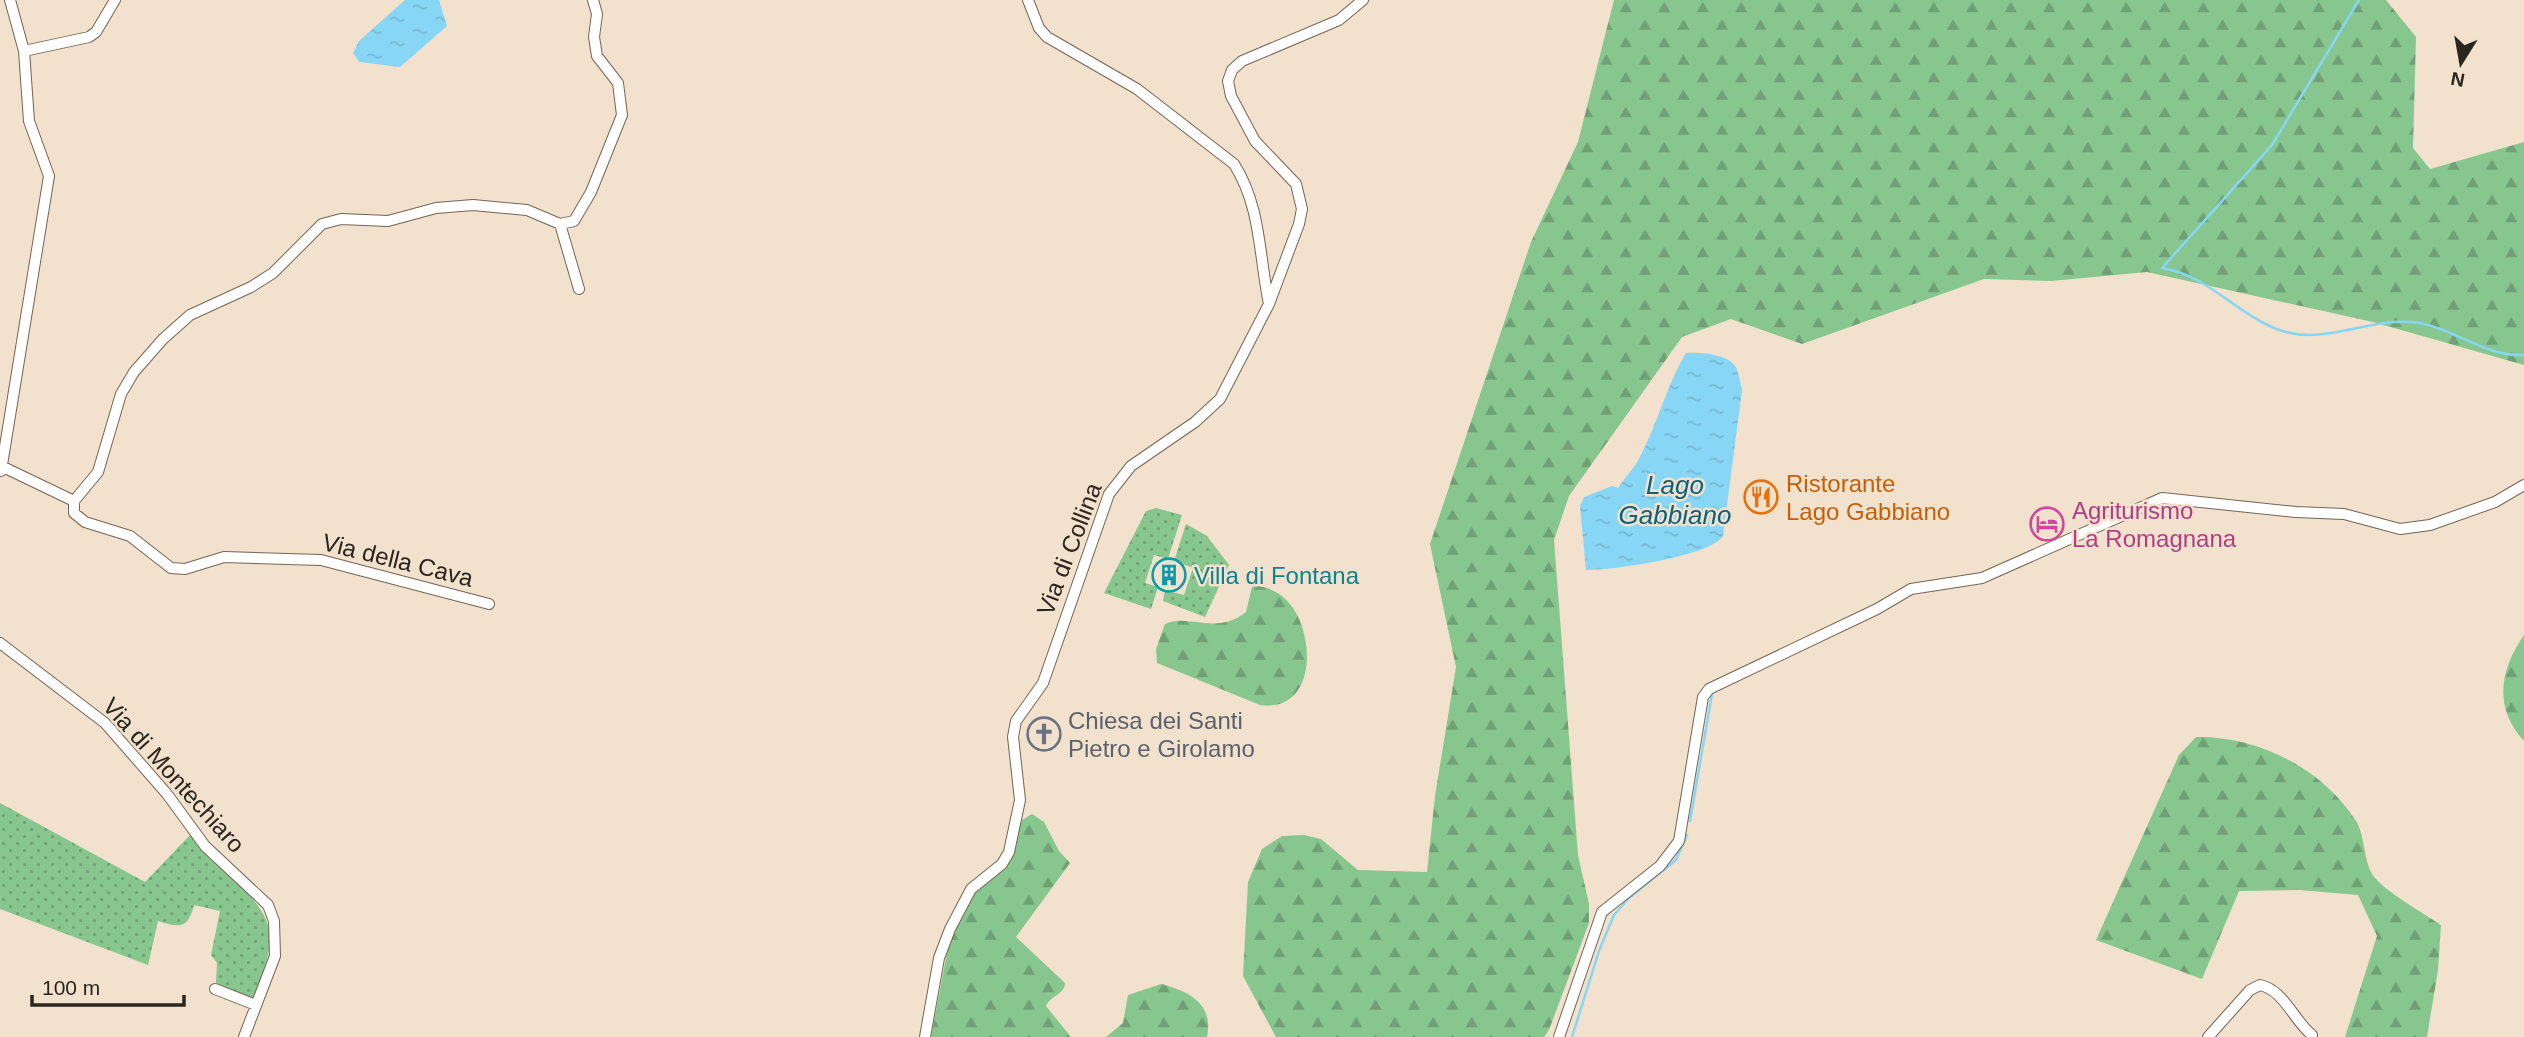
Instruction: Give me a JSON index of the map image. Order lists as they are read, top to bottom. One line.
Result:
{"streets":{"street":["Via di Collina","Via della Cava","Via di Montechiaro"]},"water":["Lago Gabbiano"],"places":{"restaurant":["Ristorante Lago Gabbiano"],"hotel":["Agriturismo La Romagnana"],"building":["Villa di Fontana"],"church":["Chiesa dei Santi Pietro e Girolamo"]},"scale_bar":"100 m","north":"bottom"}
